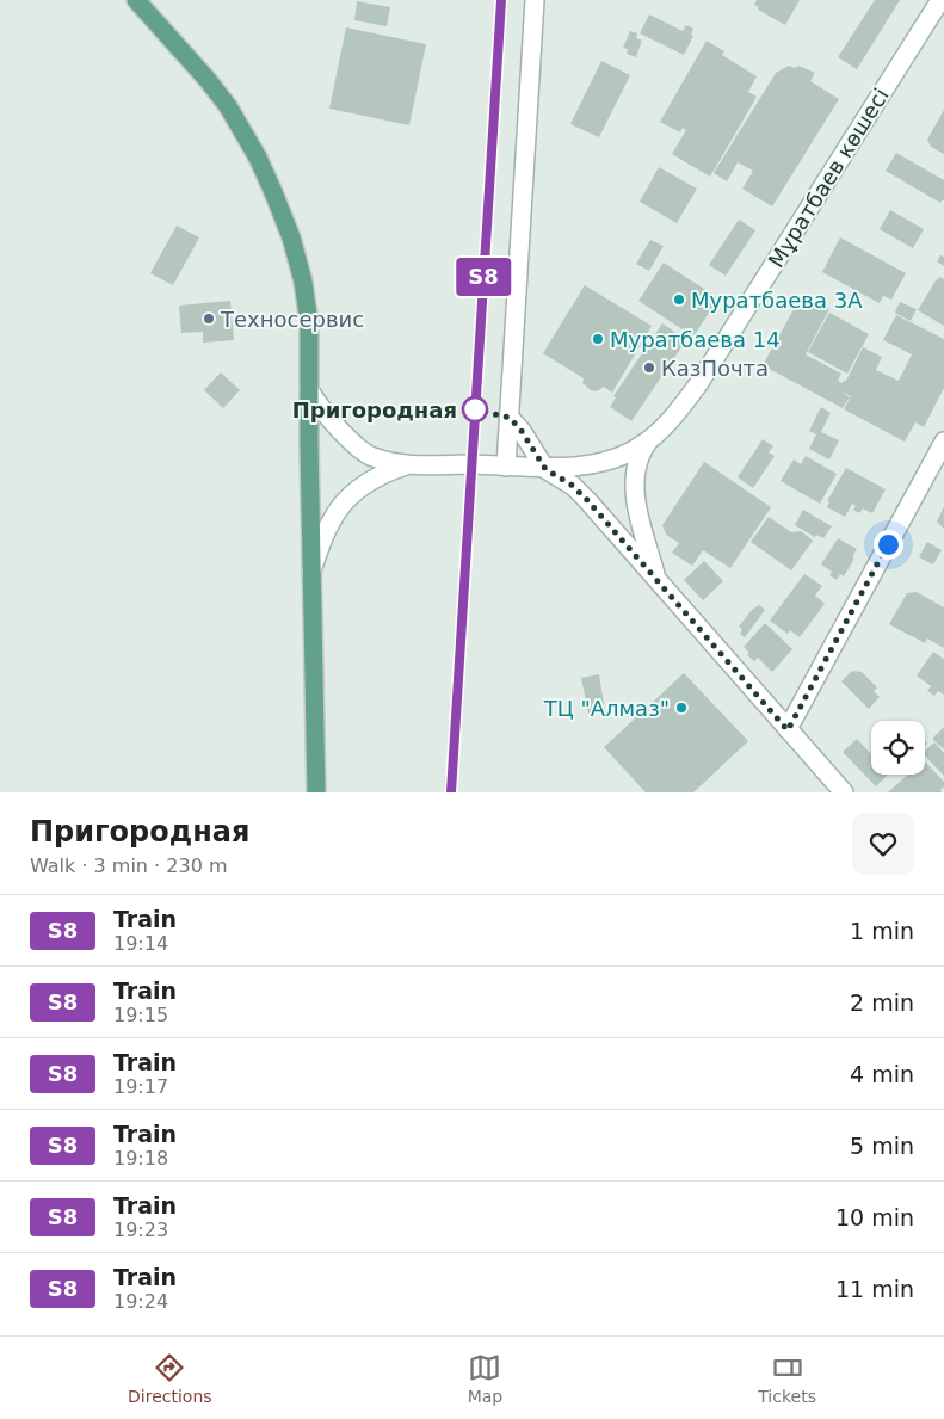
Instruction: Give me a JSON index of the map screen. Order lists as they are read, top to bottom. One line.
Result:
{"streets":{"street":["Мұратбаев көшесі"]},"places":["Муратбаева 3А","Техносервис","Муратбаева 14","КазПочта","Пригородная","ТЦ \"Алмаз\""],"page":{"on_map":"S8","heading":["Пригородная","Walk · 3 min · 230 m"],"list":[{"mark":"S8","name":"Train","note":"19:14","value":"1 min"},{"mark":"S8","name":"Train","note":"19:15","value":"2 min"},{"mark":"S8","name":"Train","note":"19:17","value":"4 min"},{"mark":"S8","name":"Train","note":"19:18","value":"5 min"},{"mark":"S8","name":"Train","note":"19:23","value":"10 min"},{"mark":"S8","name":"Train","note":"19:24","value":"11 min"}],"tabs":["Directions","Map","Tickets"]}}
